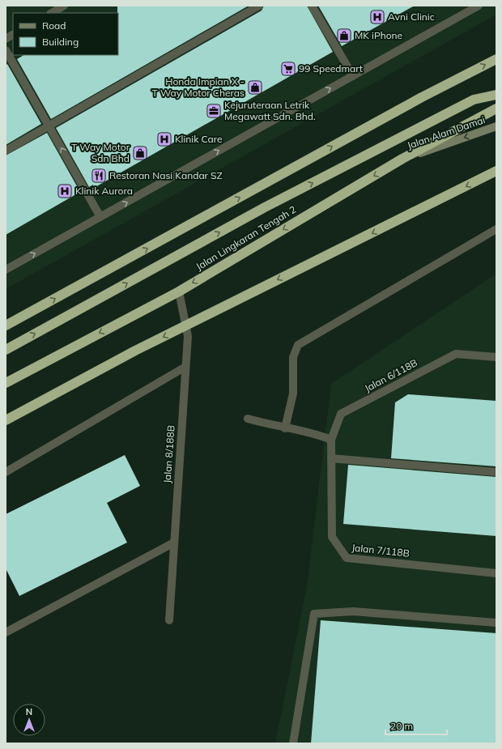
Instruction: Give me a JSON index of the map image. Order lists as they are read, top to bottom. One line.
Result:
{"streets":{"highway":["Jalan Lingkaran Tengah 2"],"main road":["Jalan Alam Damai"],"street":["Jalan 6/118B","Jalan 8/188B","Jalan 7/118B"]},"crossings":[["Jalan Alam Damai","Jalan Lingkaran Tengah 2"],["Jalan Lingkaran Tengah 2","Jalan 8/188B"],["Jalan 6/118B","Jalan 7/118B"]],"one_way":["Jalan Alam Damai"],"places":{"hospital":["Avni Clinic","Klinik Care","Klinik Aurora"],"shop":["MK iPhone","Honda Impian X - T Way Motor Cheras","T Way Motor Sdn Bhd"],"supermarket":["99 Speedmart"],"office":["Kejuruteraan Letrik Megawatt Sdn. Bhd."],"restaurant":["Restoran Nasi Kandar SZ"]},"legend":["Road","Building"],"scale_bar":"20 m","north":"top"}
